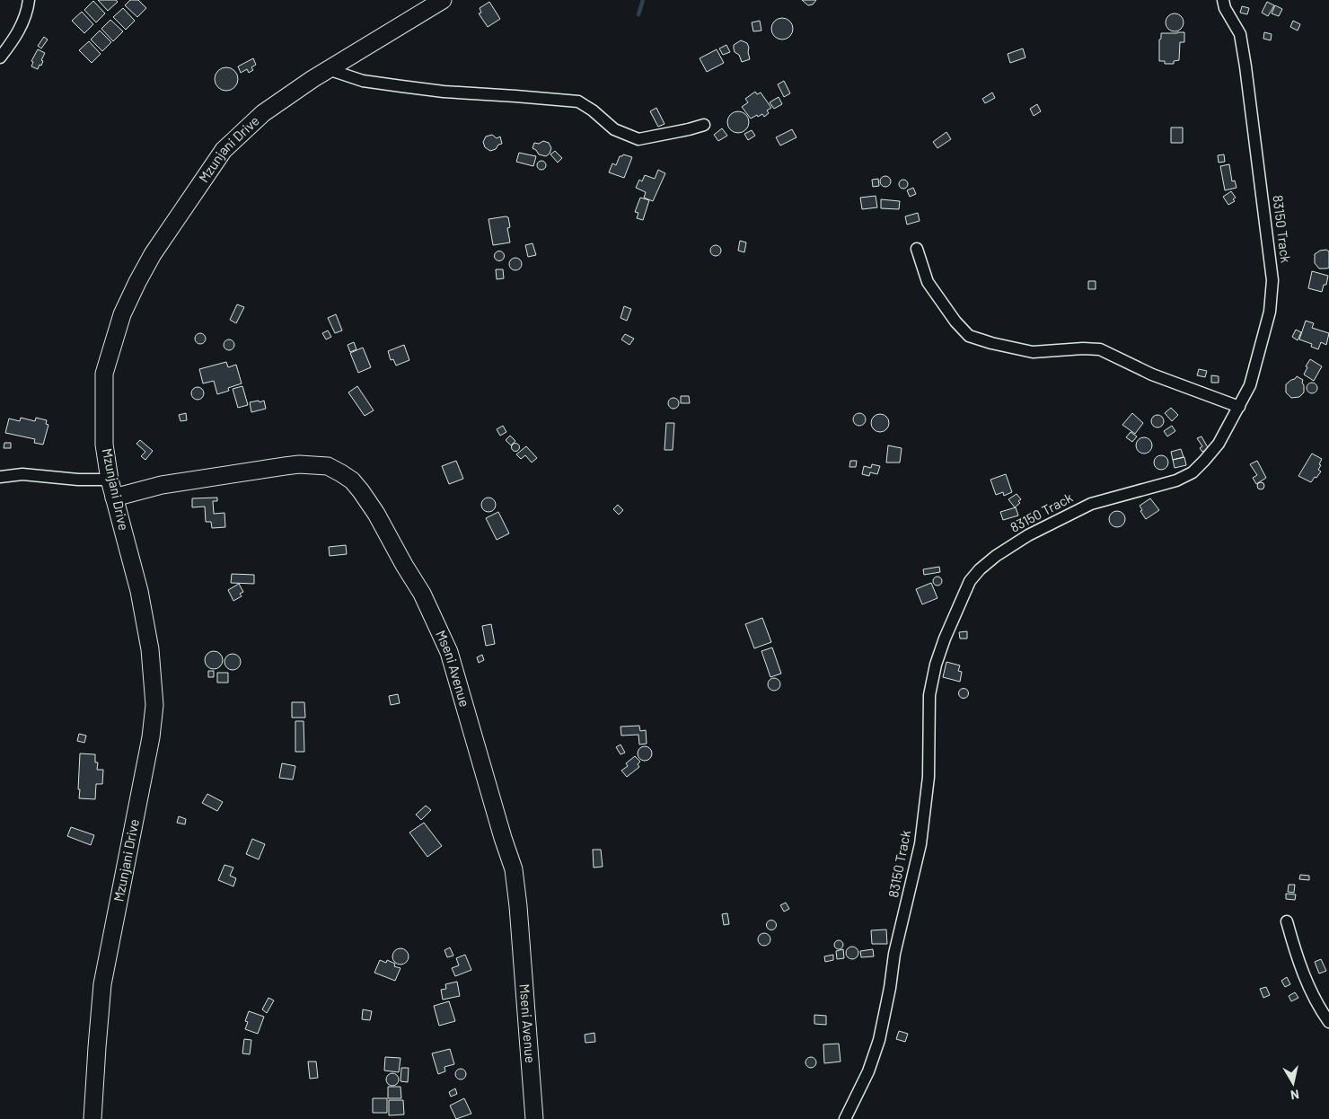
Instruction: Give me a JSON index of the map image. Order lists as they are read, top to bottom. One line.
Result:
{"streets":{"main road":["Mzunjani Drive","Mseni Avenue"],"street":["83150 Track"]},"crossings":[["Mzunjani Drive","Mseni Avenue"]],"north":"bottom"}
